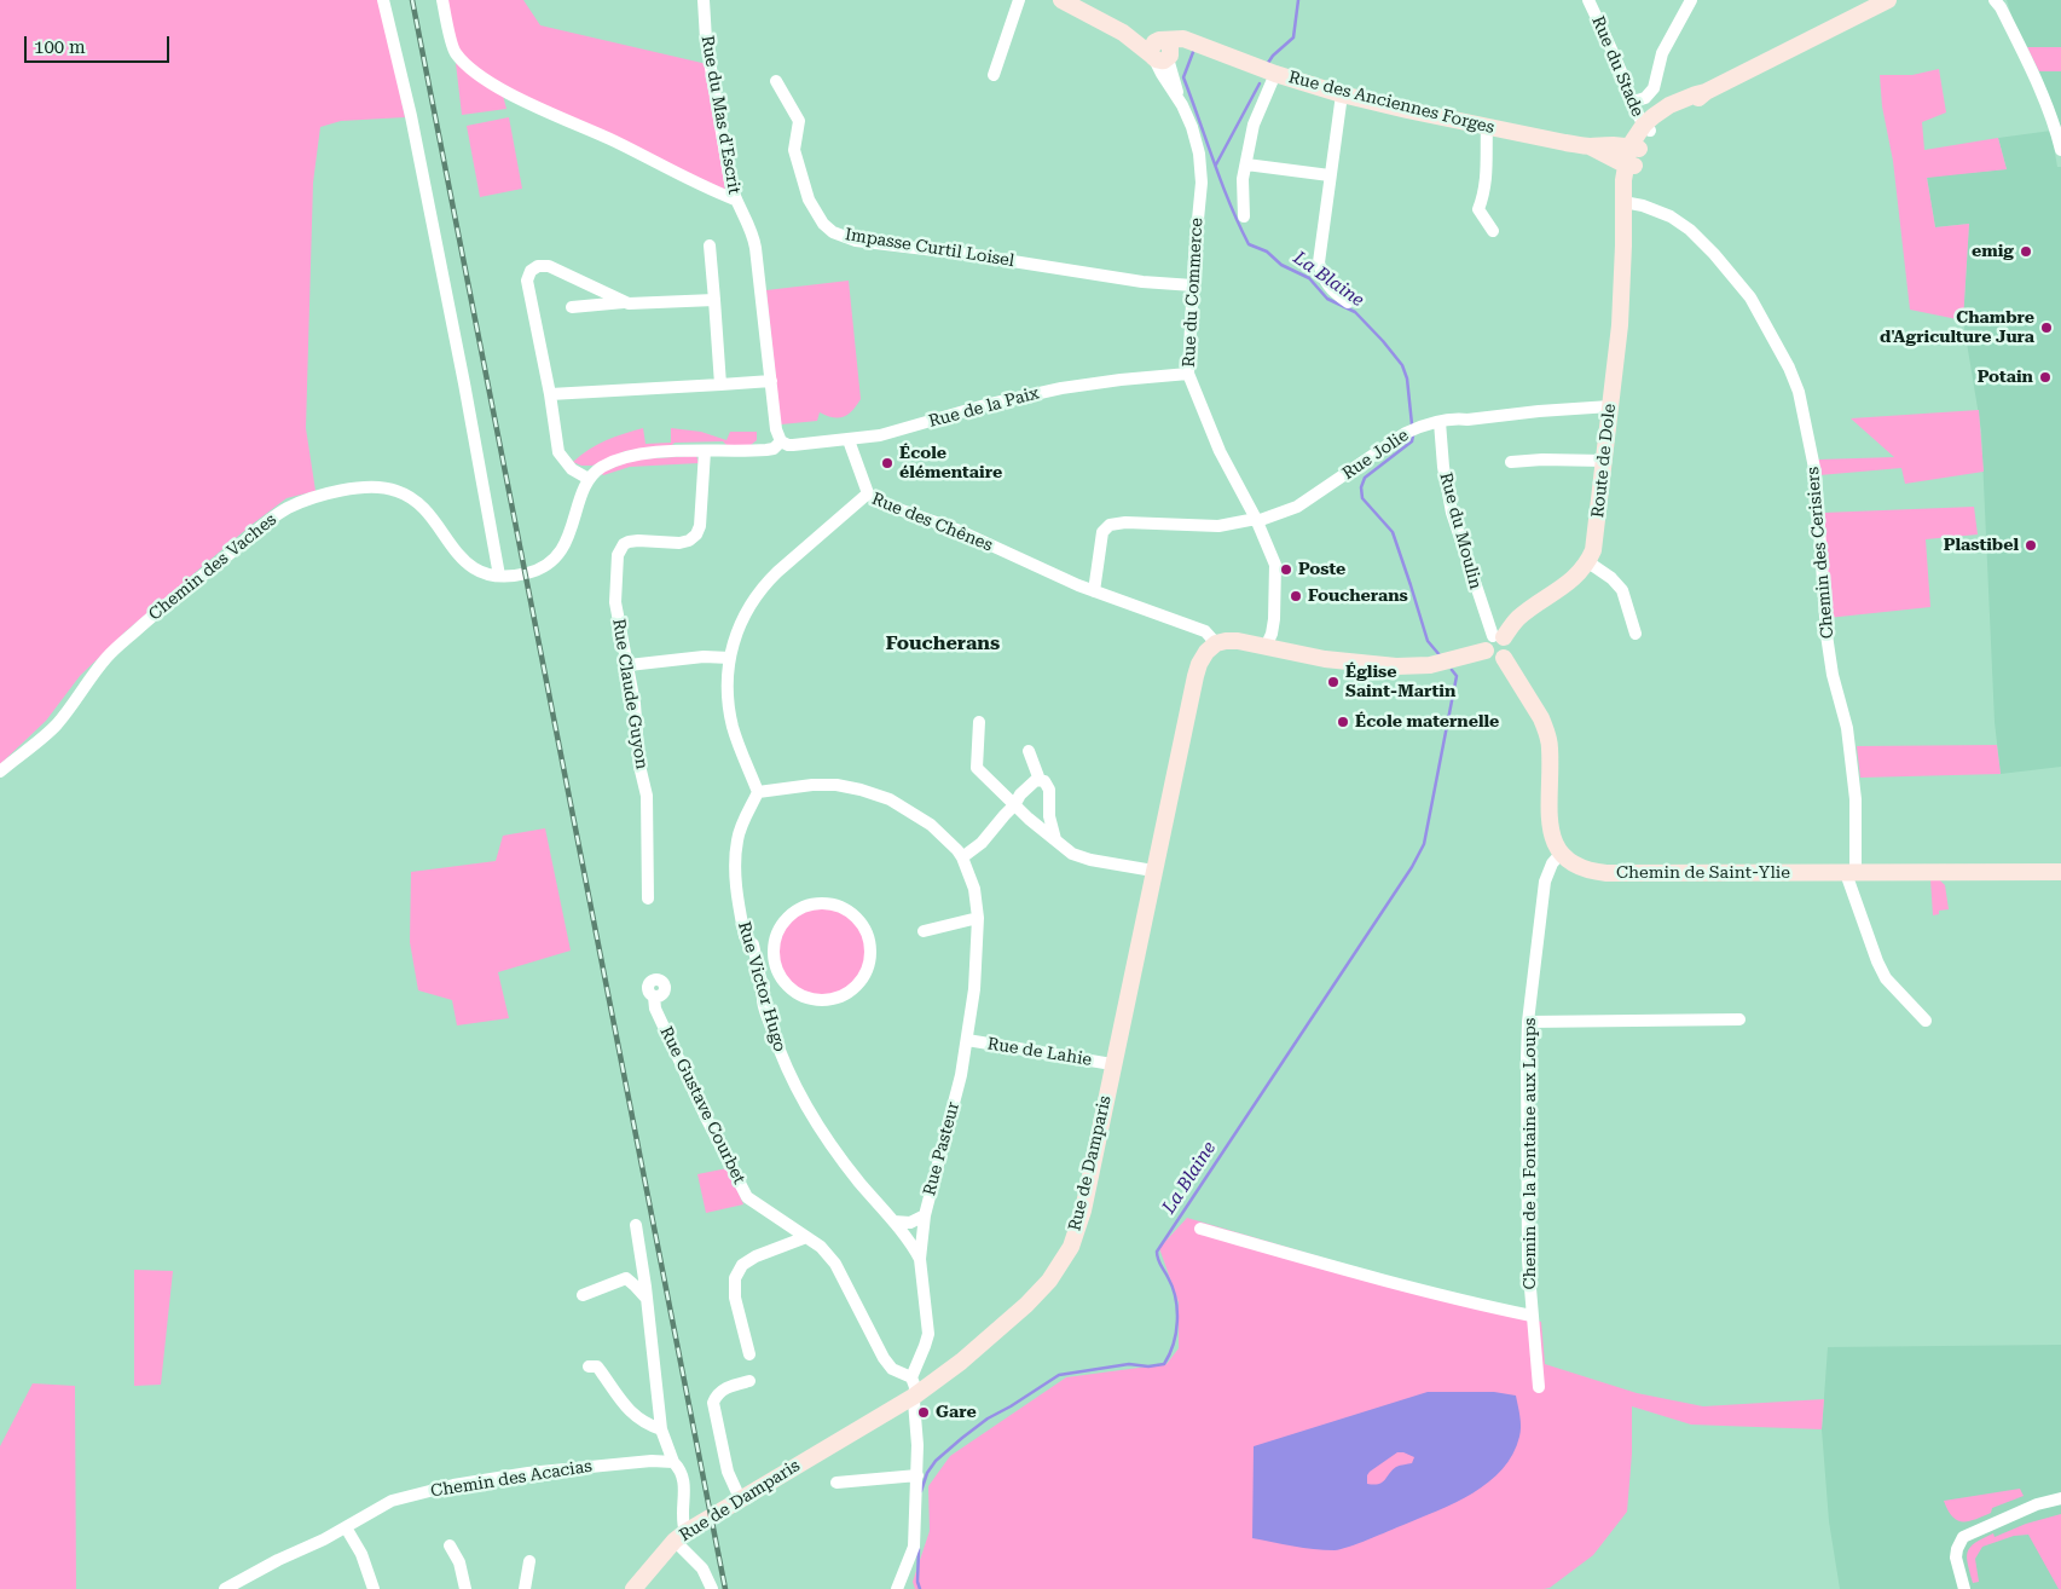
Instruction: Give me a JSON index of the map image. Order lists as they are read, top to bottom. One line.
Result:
{"streets":{"main road":["Rue des Anciennes Forges","Route de Dole","Chemin de Saint-Ylie","Rue de Damparis"],"street":["Rue du Stade","Rue du Mas d'Escrit","Impasse Curtil Loisel","Rue du Commerce","Rue de la Paix","Rue Jolie","Rue des Chênes","Rue du Moulin","Chemin des Cerisiers","Chemin des Vaches","Rue Claude Guyon","Rue Victor Hugo","Rue de Lahie","Rue Gustave Courbet","Rue Pasteur","Chemin de la Fontaine aux Loups","Chemin des Acacias"]},"crossings":[["Rue du Stade","Route de Dole"],["Rue des Anciennes Forges","Rue du Commerce"],["Rue des Anciennes Forges","Route de Dole"],["Rue du Mas d'Escrit","Rue de la Paix"],["Impasse Curtil Loisel","Rue du Commerce"],["Rue du Commerce","Rue de la Paix"],["Rue du Commerce","Rue Jolie"],["Rue Jolie","Route de Dole"],["Rue Jolie","Rue des Chênes"],["Rue Jolie","Rue du Moulin"],["Route de Dole","Chemin des Cerisiers"],["Rue des Chênes","Rue Victor Hugo"],["Rue des Chênes","Rue Pasteur"],["Rue des Chênes","Rue de Damparis"],["Chemin des Cerisiers","Chemin de Saint-Ylie"],["Chemin de Saint-Ylie","Chemin de la Fontaine aux Loups"],["Rue Victor Hugo","Rue Pasteur"],["Rue de Lahie","Rue Pasteur"],["Rue de Lahie","Rue de Damparis"],["Rue Gustave Courbet","Rue Pasteur"]],"districts":["Foucherans"],"water":["La Blaine"],"places":["emig","Chambre d'Agriculture Jura","Potain","École élémentaire","Plastibel","Poste","Foucherans","Église Saint-Martin","École maternelle","Gare"],"scale_bar":"100 m"}
